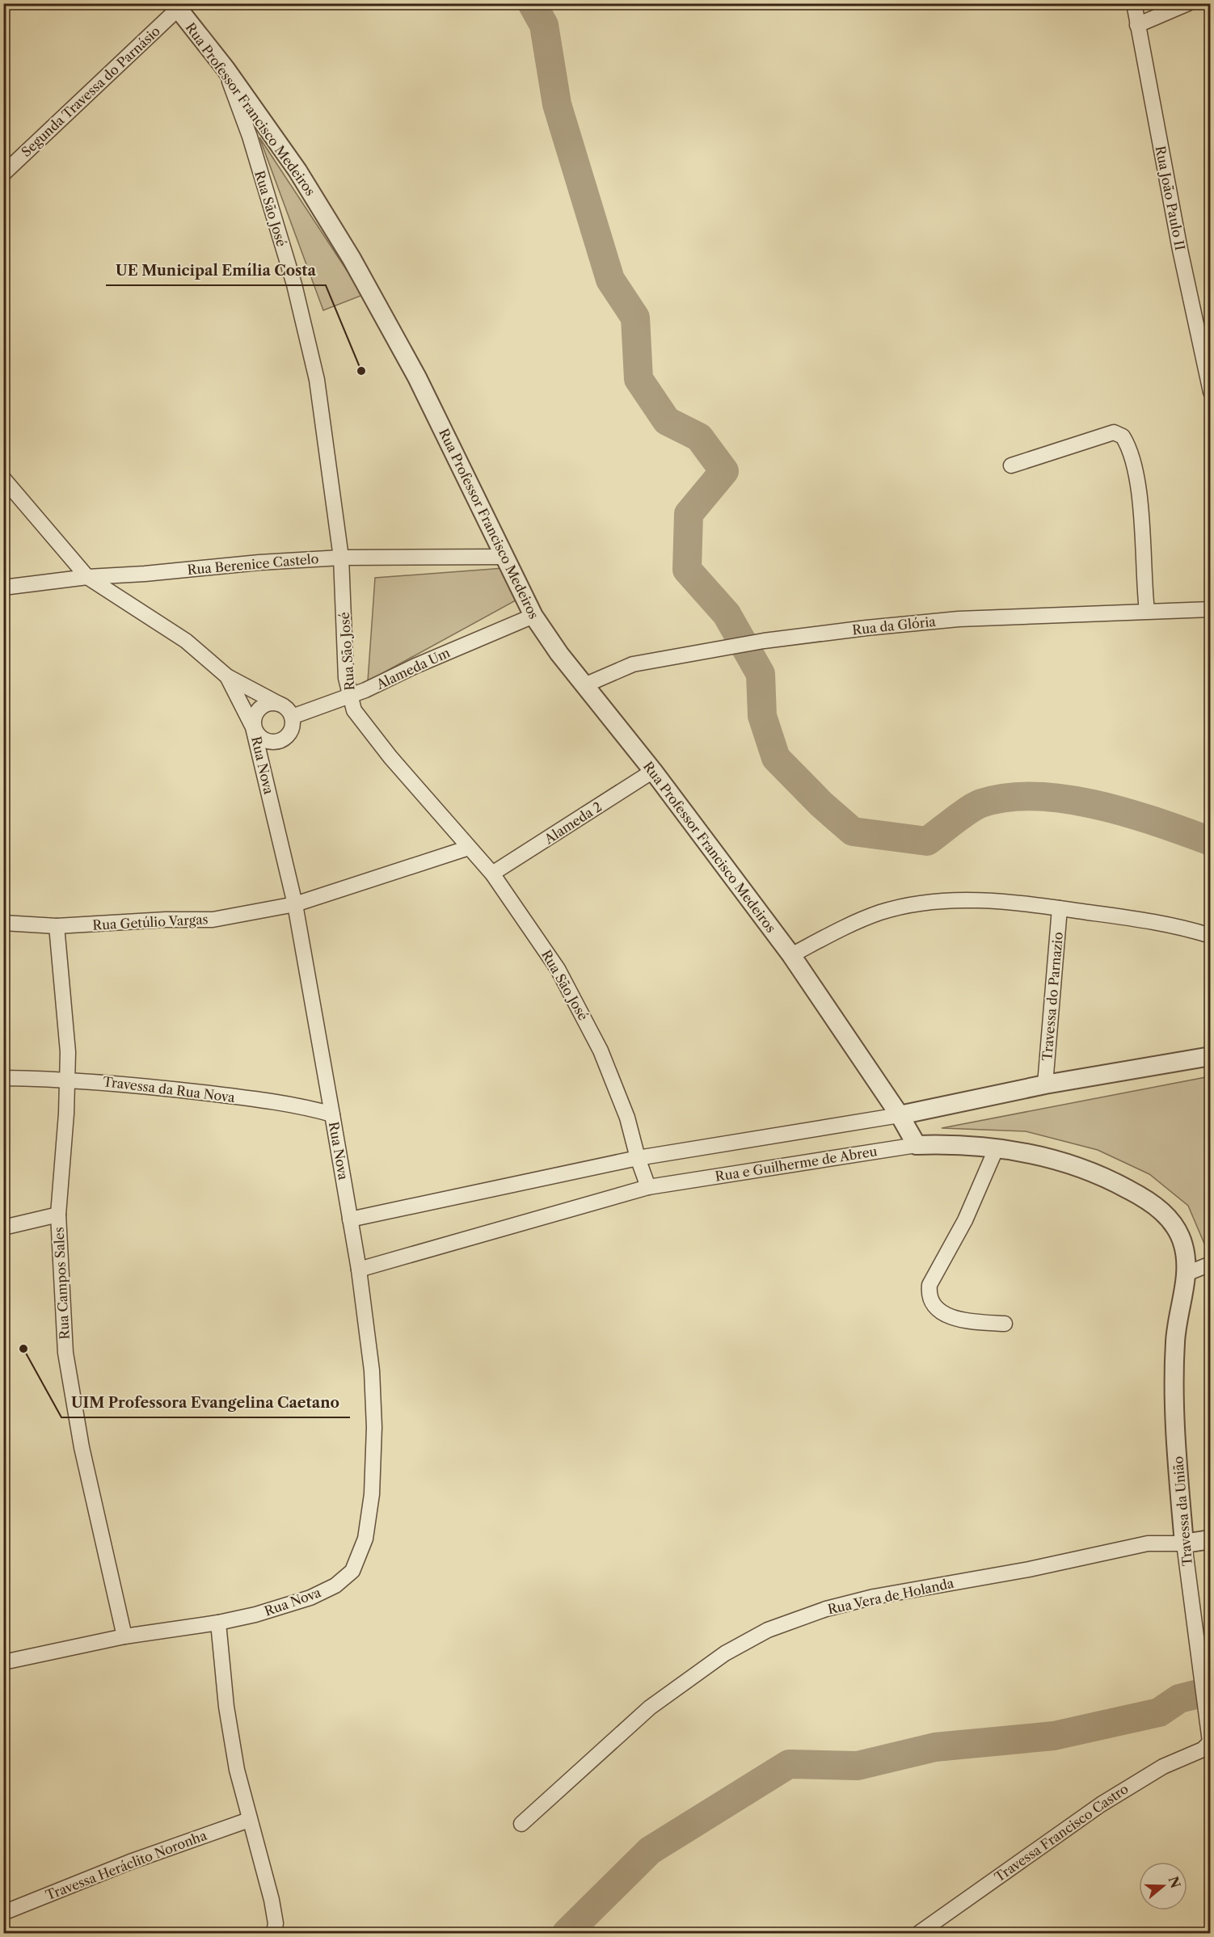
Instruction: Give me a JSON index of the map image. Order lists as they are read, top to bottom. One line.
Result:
{"streets":{"street":["Segunda Travessa do Parnásio","Rua Professor Francisco Medeiros","Rua João Paulo II","Rua São José","Rua Berenice Castelo","Rua da Glória","Alameda Um","Rua Nova","Alameda 2","Rua Getúlio Vargas","Travessa do Parnazio","Travessa da Rua Nova","Rua e Guilherme de Abreu","Rua Campos Sales","Travessa da União","Rua Vera de Holanda","Travessa Francisco Castro","Travessa Heráclito Noronha"]},"crossings":[["Segunda Travessa do Parnásio","Rua Professor Francisco Medeiros"],["Rua Professor Francisco Medeiros","Rua São José"],["Rua Professor Francisco Medeiros","Rua Berenice Castelo"],["Rua Professor Francisco Medeiros","Rua da Glória"],["Rua Professor Francisco Medeiros","Alameda Um"],["Rua Professor Francisco Medeiros","Alameda 2"],["Rua Professor Francisco Medeiros","Rua e Guilherme de Abreu"],["Rua São José","Rua Berenice Castelo"],["Rua São José","Alameda Um"],["Rua São José","Alameda 2"],["Rua São José","Rua e Guilherme de Abreu"],["Rua Berenice Castelo","Rua Nova"],["Alameda Um","Rua Nova"],["Rua Nova","Rua Getúlio Vargas"],["Rua Nova","Travessa da Rua Nova"],["Rua Nova","Rua e Guilherme de Abreu"],["Rua Nova","Rua Campos Sales"],["Rua Getúlio Vargas","Rua Campos Sales"],["Travessa da Rua Nova","Rua Campos Sales"],["Rua e Guilherme de Abreu","Travessa da União"],["Travessa da União","Rua Vera de Holanda"],["Travessa da União","Travessa Francisco Castro"]],"places":["UE Municipal Emília Costa","UIM Professora Evangelina Caetano"],"north":"right"}
